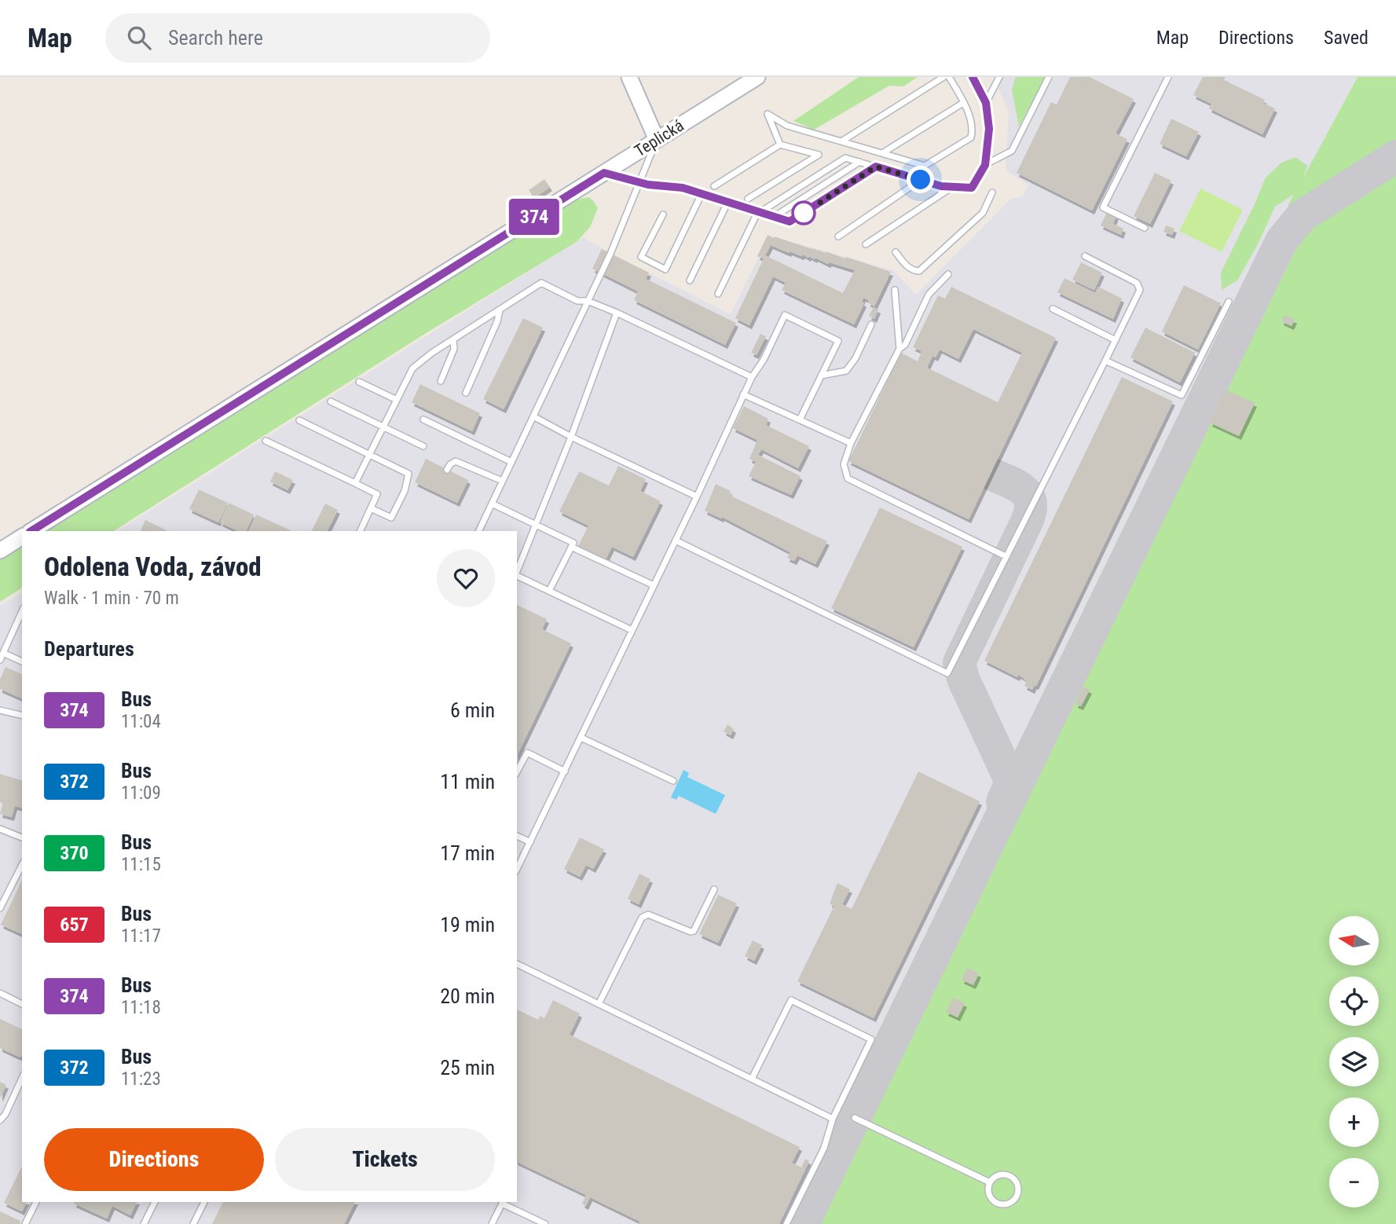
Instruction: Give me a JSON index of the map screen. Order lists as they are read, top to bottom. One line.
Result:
{"streets":{"main road":["Teplická"]},"lines":["bus line 374"],"north":"left","page":{"header":"Map","search":"Search here","nav":["Map","Directions","Saved"],"on_map":"374","heading":[["Odolena Voda, závod","Walk · 1 min · 70 m"],"Departures"],"list":[{"mark":"374","name":"Bus","note":"11:04","value":"6 min"},{"mark":"372","name":"Bus","note":"11:09","value":"11 min"},{"mark":"370","name":"Bus","note":"11:15","value":"17 min"},{"mark":"657","name":"Bus","note":"11:17","value":"19 min"},{"mark":"374","name":"Bus","note":"11:18","value":"20 min"},{"mark":"372","name":"Bus","note":"11:23","value":"25 min"}],"map_buttons":["+","−"],"buttons":["Directions","Tickets"]}}
